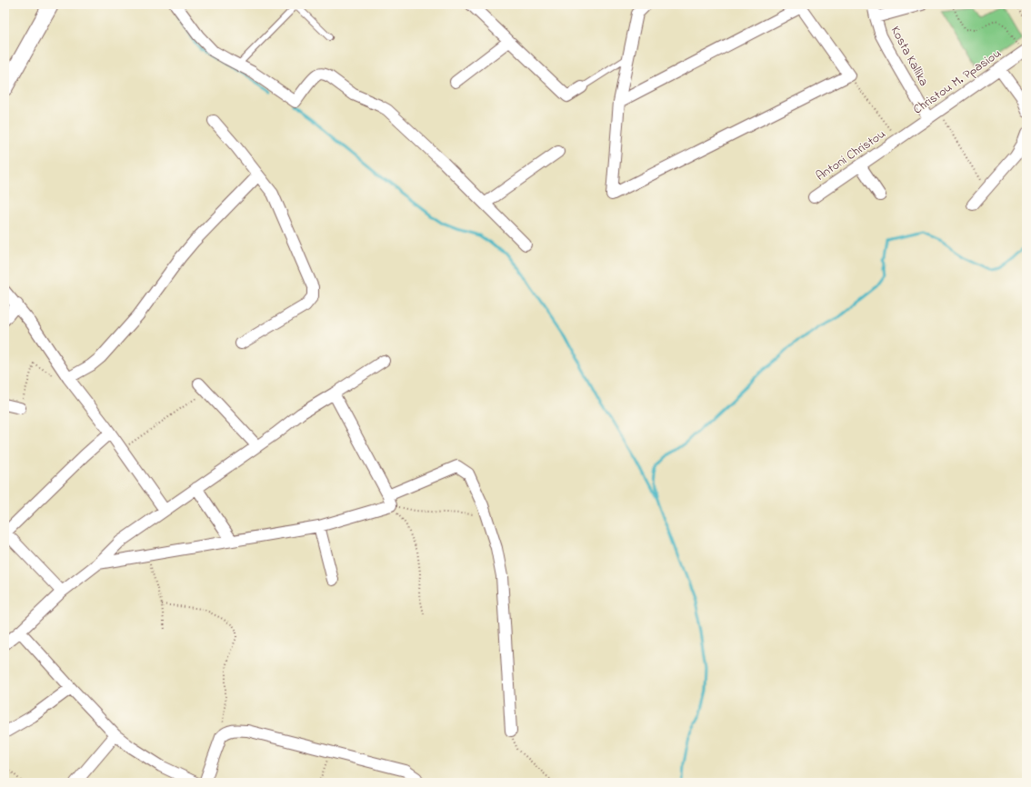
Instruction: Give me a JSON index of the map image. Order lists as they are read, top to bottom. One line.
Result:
{"streets":{"street":["Kosta Kallika","Christou M. Ppasiou","Antoni Christou"]},"crossings":[["Kosta Kallika","Christou M. Ppasiou"],["Christou M. Ppasiou","Antoni Christou"]]}
